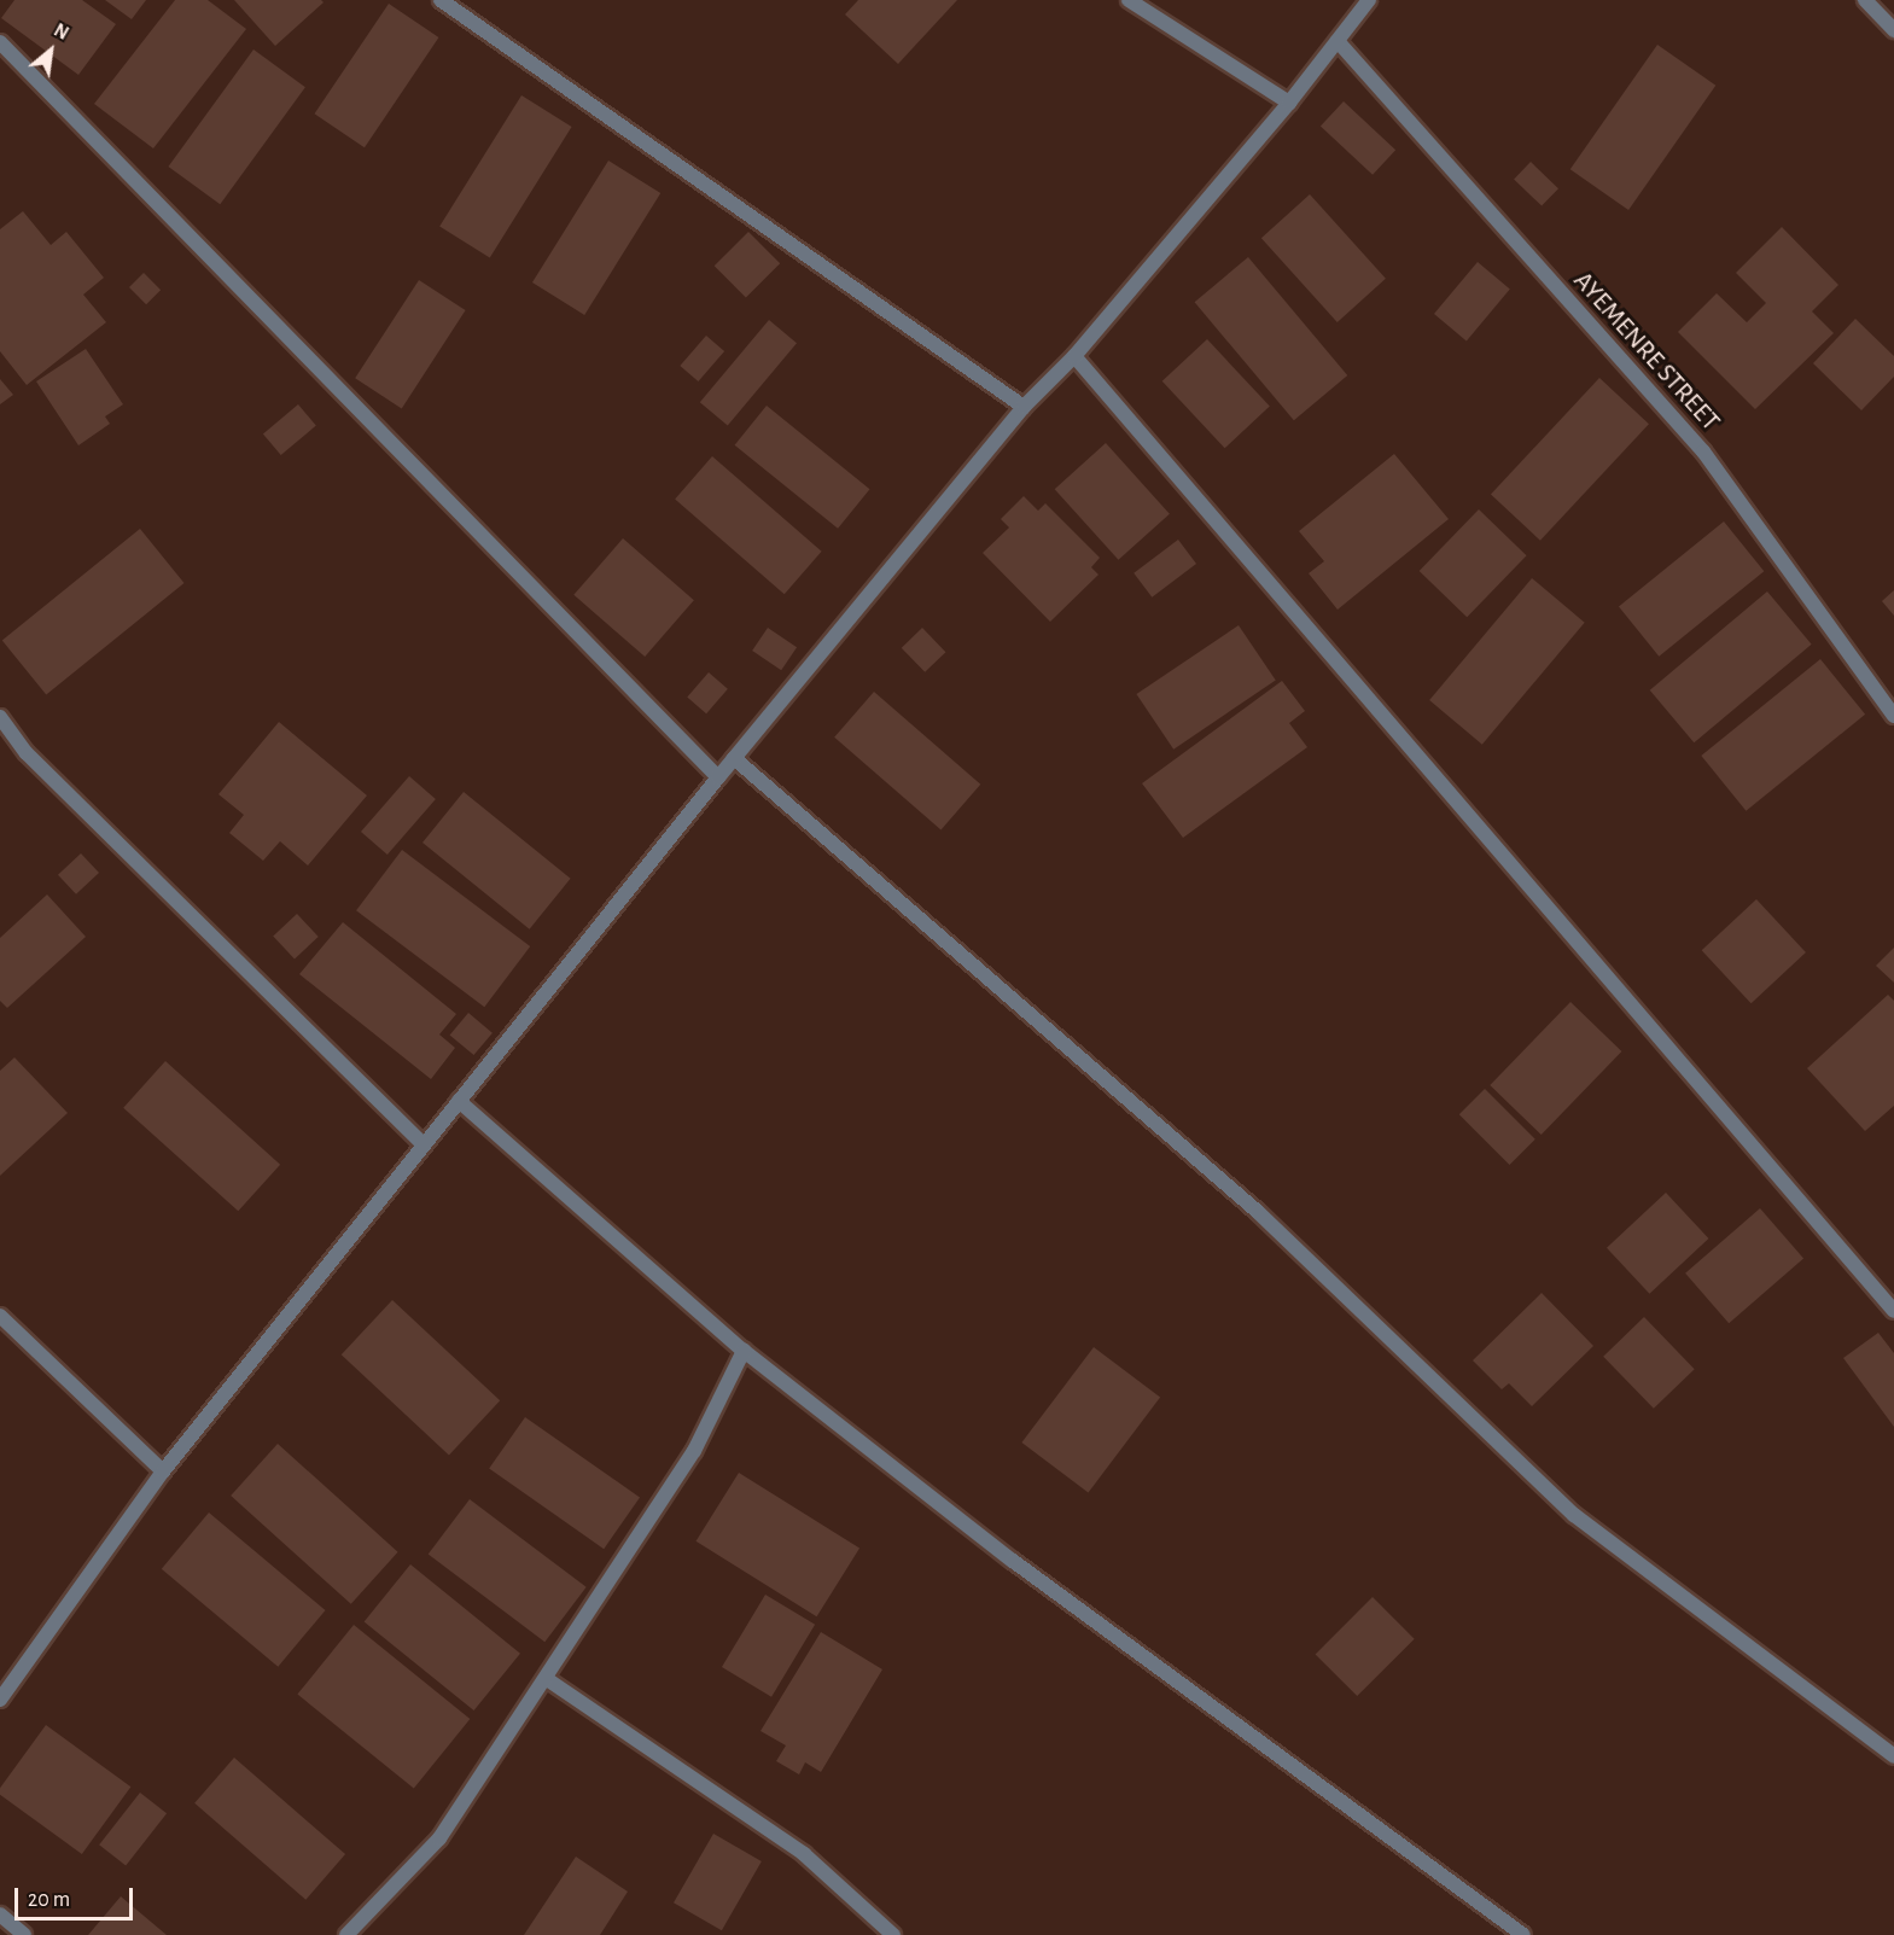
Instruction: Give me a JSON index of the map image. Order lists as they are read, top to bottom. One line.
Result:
{"streets":{"street":["AYEMENRE STREET"]},"scale_bar":"20 m","north":"top right"}
